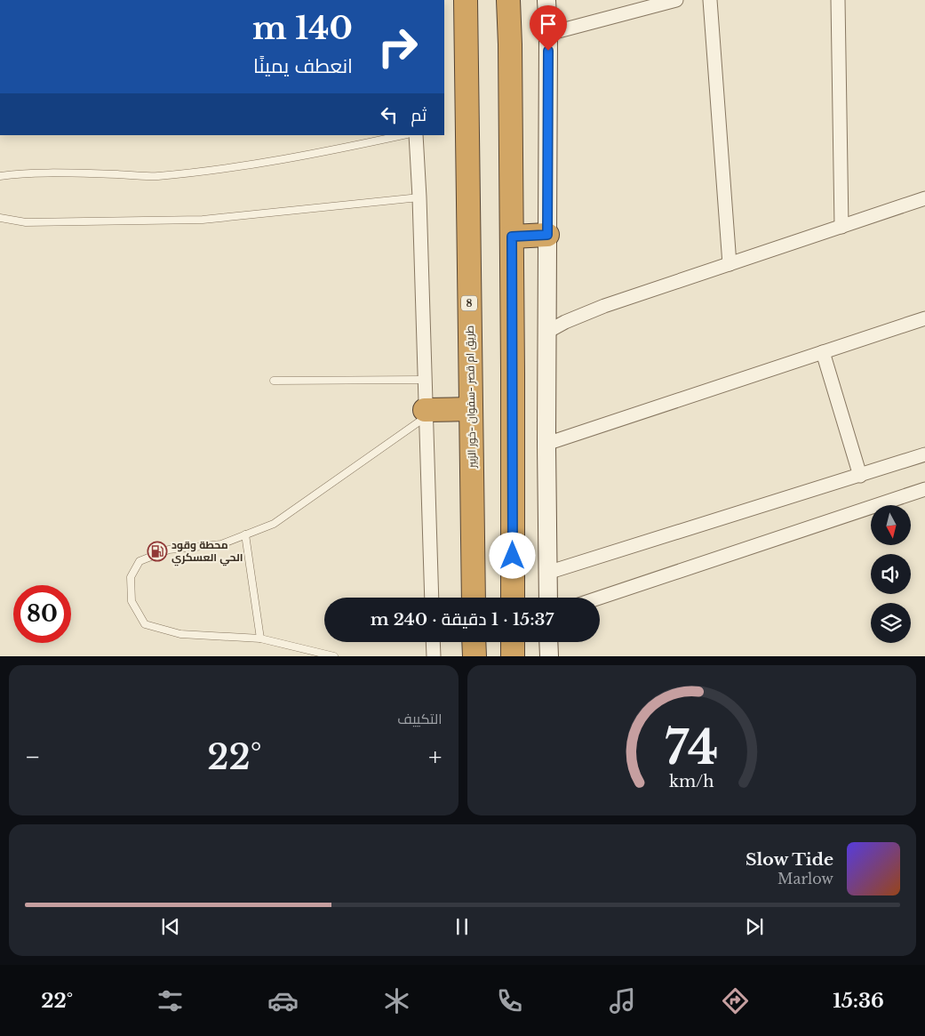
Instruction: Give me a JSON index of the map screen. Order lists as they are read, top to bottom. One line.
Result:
{"streets":{"highway":["8","طريق ام قصر -سفوان -خور الزبير"]},"places":{"fuel station":["محطة وقود الحي العسكري"]},"north":"bottom","page":{"turn":["140 m","انعطف يمينًا"],"then":"ثم","limit":"80","trip":"15:37 · 1 دقيقة · 240 m","tile":"التكييف","heat":["−","22°","+"],"song":["Slow Tide","Marlow"],"tabs":["15:36","22°"],"gauge":["74","km/h"]}}
